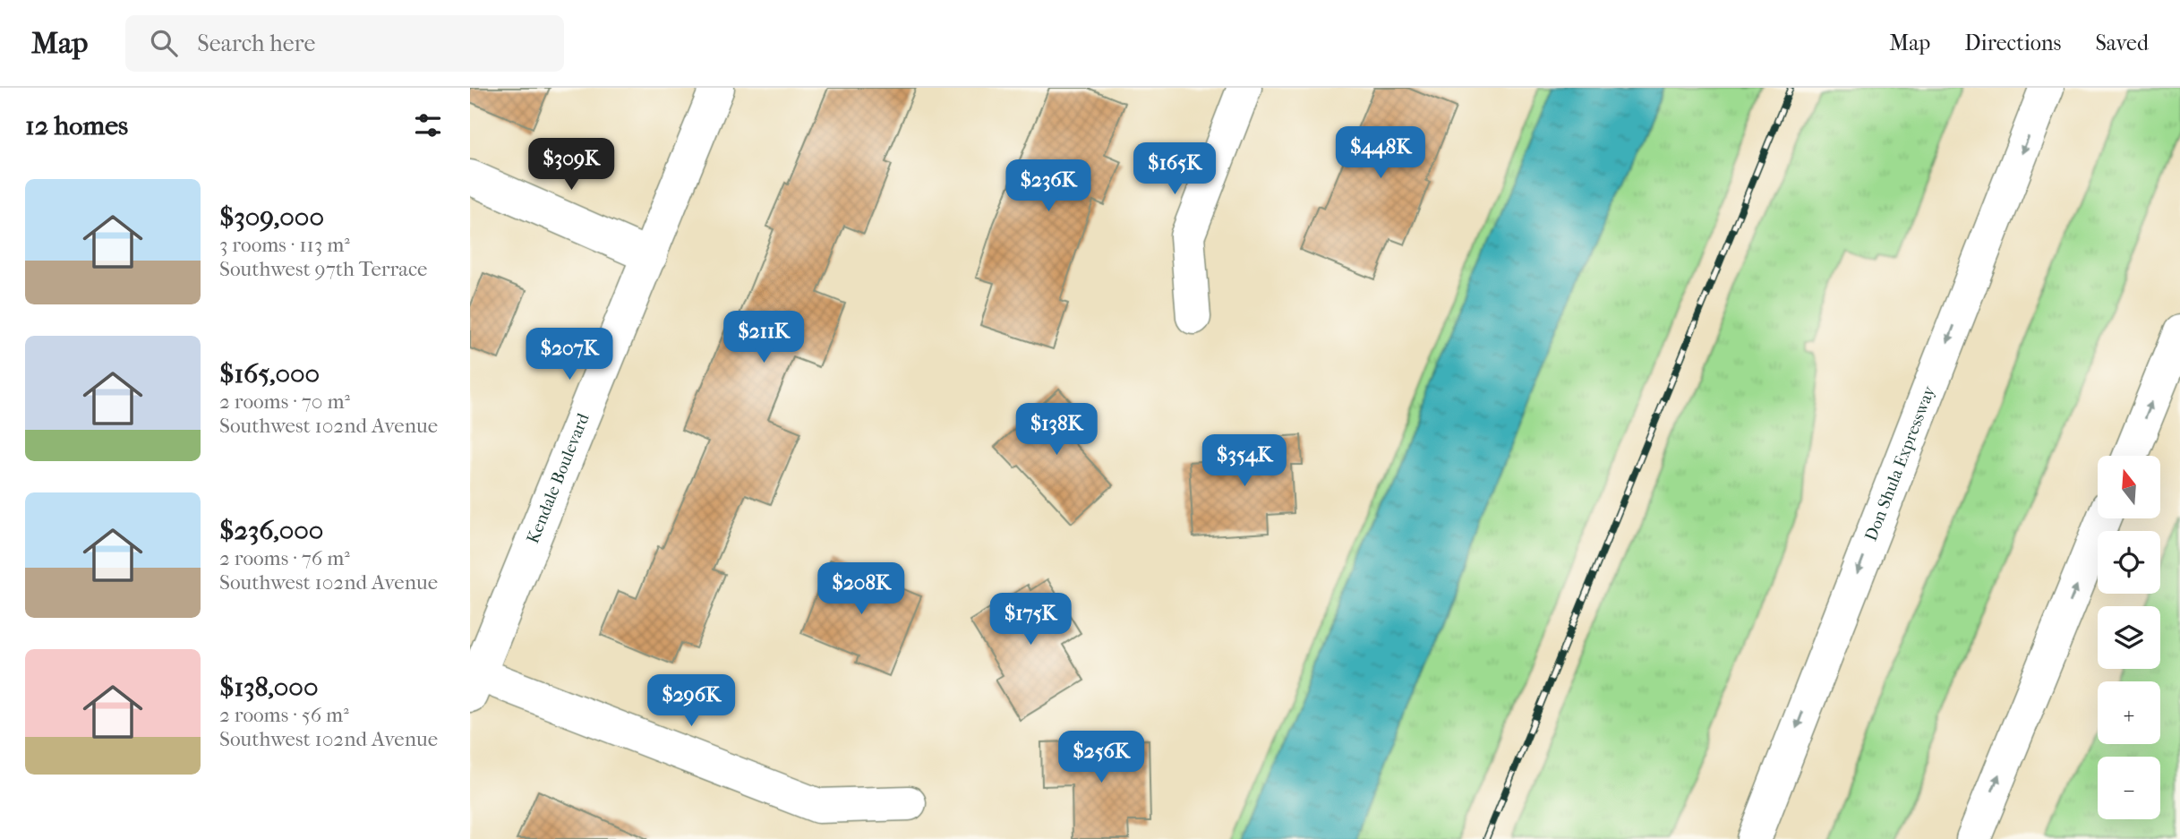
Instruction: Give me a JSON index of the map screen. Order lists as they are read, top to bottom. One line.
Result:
{"streets":{"main road":["Don Shula Expressway","Kendale Boulevard"]},"north":"top","page":{"header":"Map","search":"Search here","nav":["Map","Directions","Saved"],"heading":"12 homes","price":["$448K","$309K","$165K","$236K","$211K","$207K","$138K","$354K","$208K","$175K","$296K","$256K"],"list":[{"name":"$309,000","note":"3 rooms · 113 m² · Southwest 97th Terrace"},{"name":"$165,000","note":"2 rooms · 70 m² · Southwest 102nd Avenue"},{"name":"$236,000","note":"2 rooms · 76 m² · Southwest 102nd Avenue"},{"name":"$138,000","note":"2 rooms · 56 m² · Southwest 102nd Avenue"}],"map_buttons":["+","−"]}}
